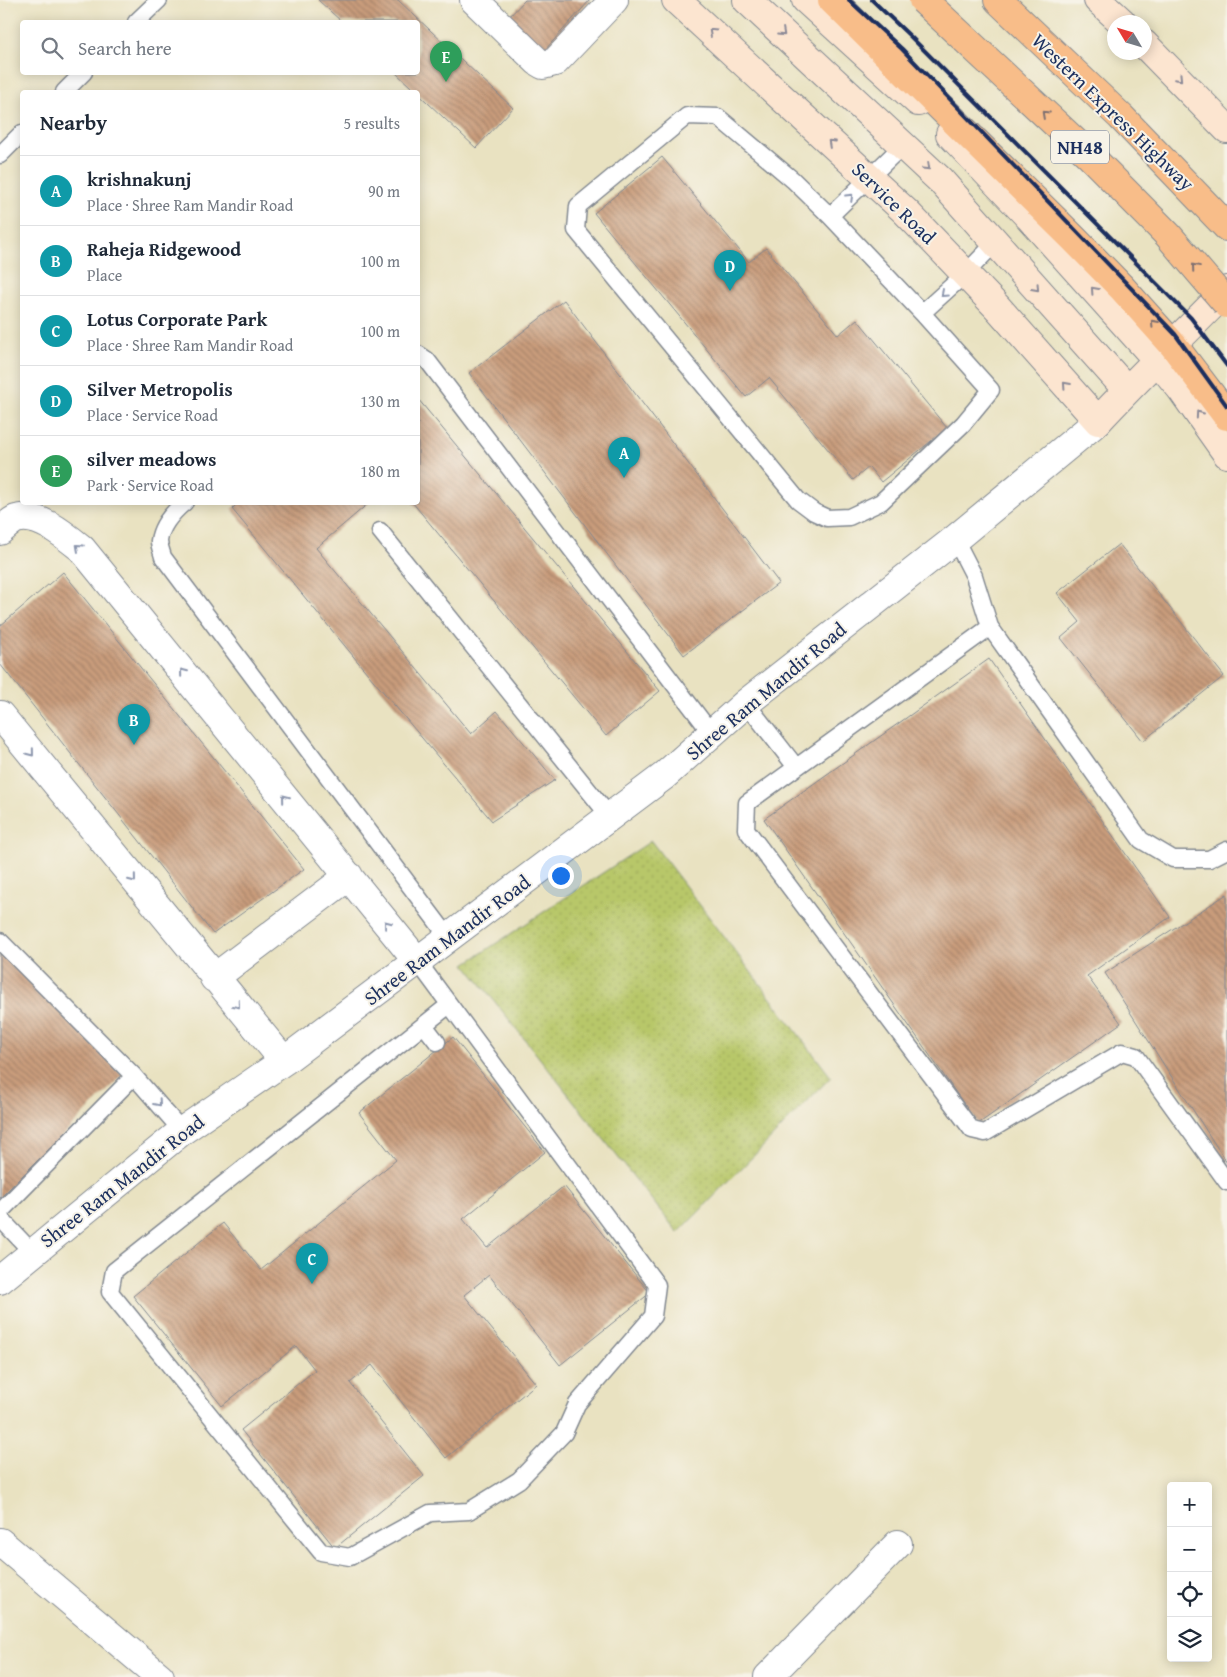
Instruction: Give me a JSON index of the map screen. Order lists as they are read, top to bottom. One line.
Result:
{"streets":{"highway":["Western Express Highway","NH48"],"main road":["Service Road"],"street":["Shree Ram Mandir Road"]},"crossings":[["Service Road","Shree Ram Mandir Road"]],"north":"top left","page":{"search":"Search here","pins":["E","D","A","B","C"],"heading":["Nearby","5 results"],"list":[{"mark":"A","name":"krishnakunj","note":"Place · Shree Ram Mandir Road","value":"90 m"},{"mark":"B","name":"Raheja Ridgewood","note":"Place","value":"100 m"},{"mark":"C","name":"Lotus Corporate Park","note":"Place · Shree Ram Mandir Road","value":"100 m"},{"mark":"D","name":"Silver Metropolis","note":"Place · Service Road","value":"130 m"},{"mark":"E","name":"silver meadows","note":"Park · Service Road","value":"180 m"}],"map_buttons":["+","−"]}}
